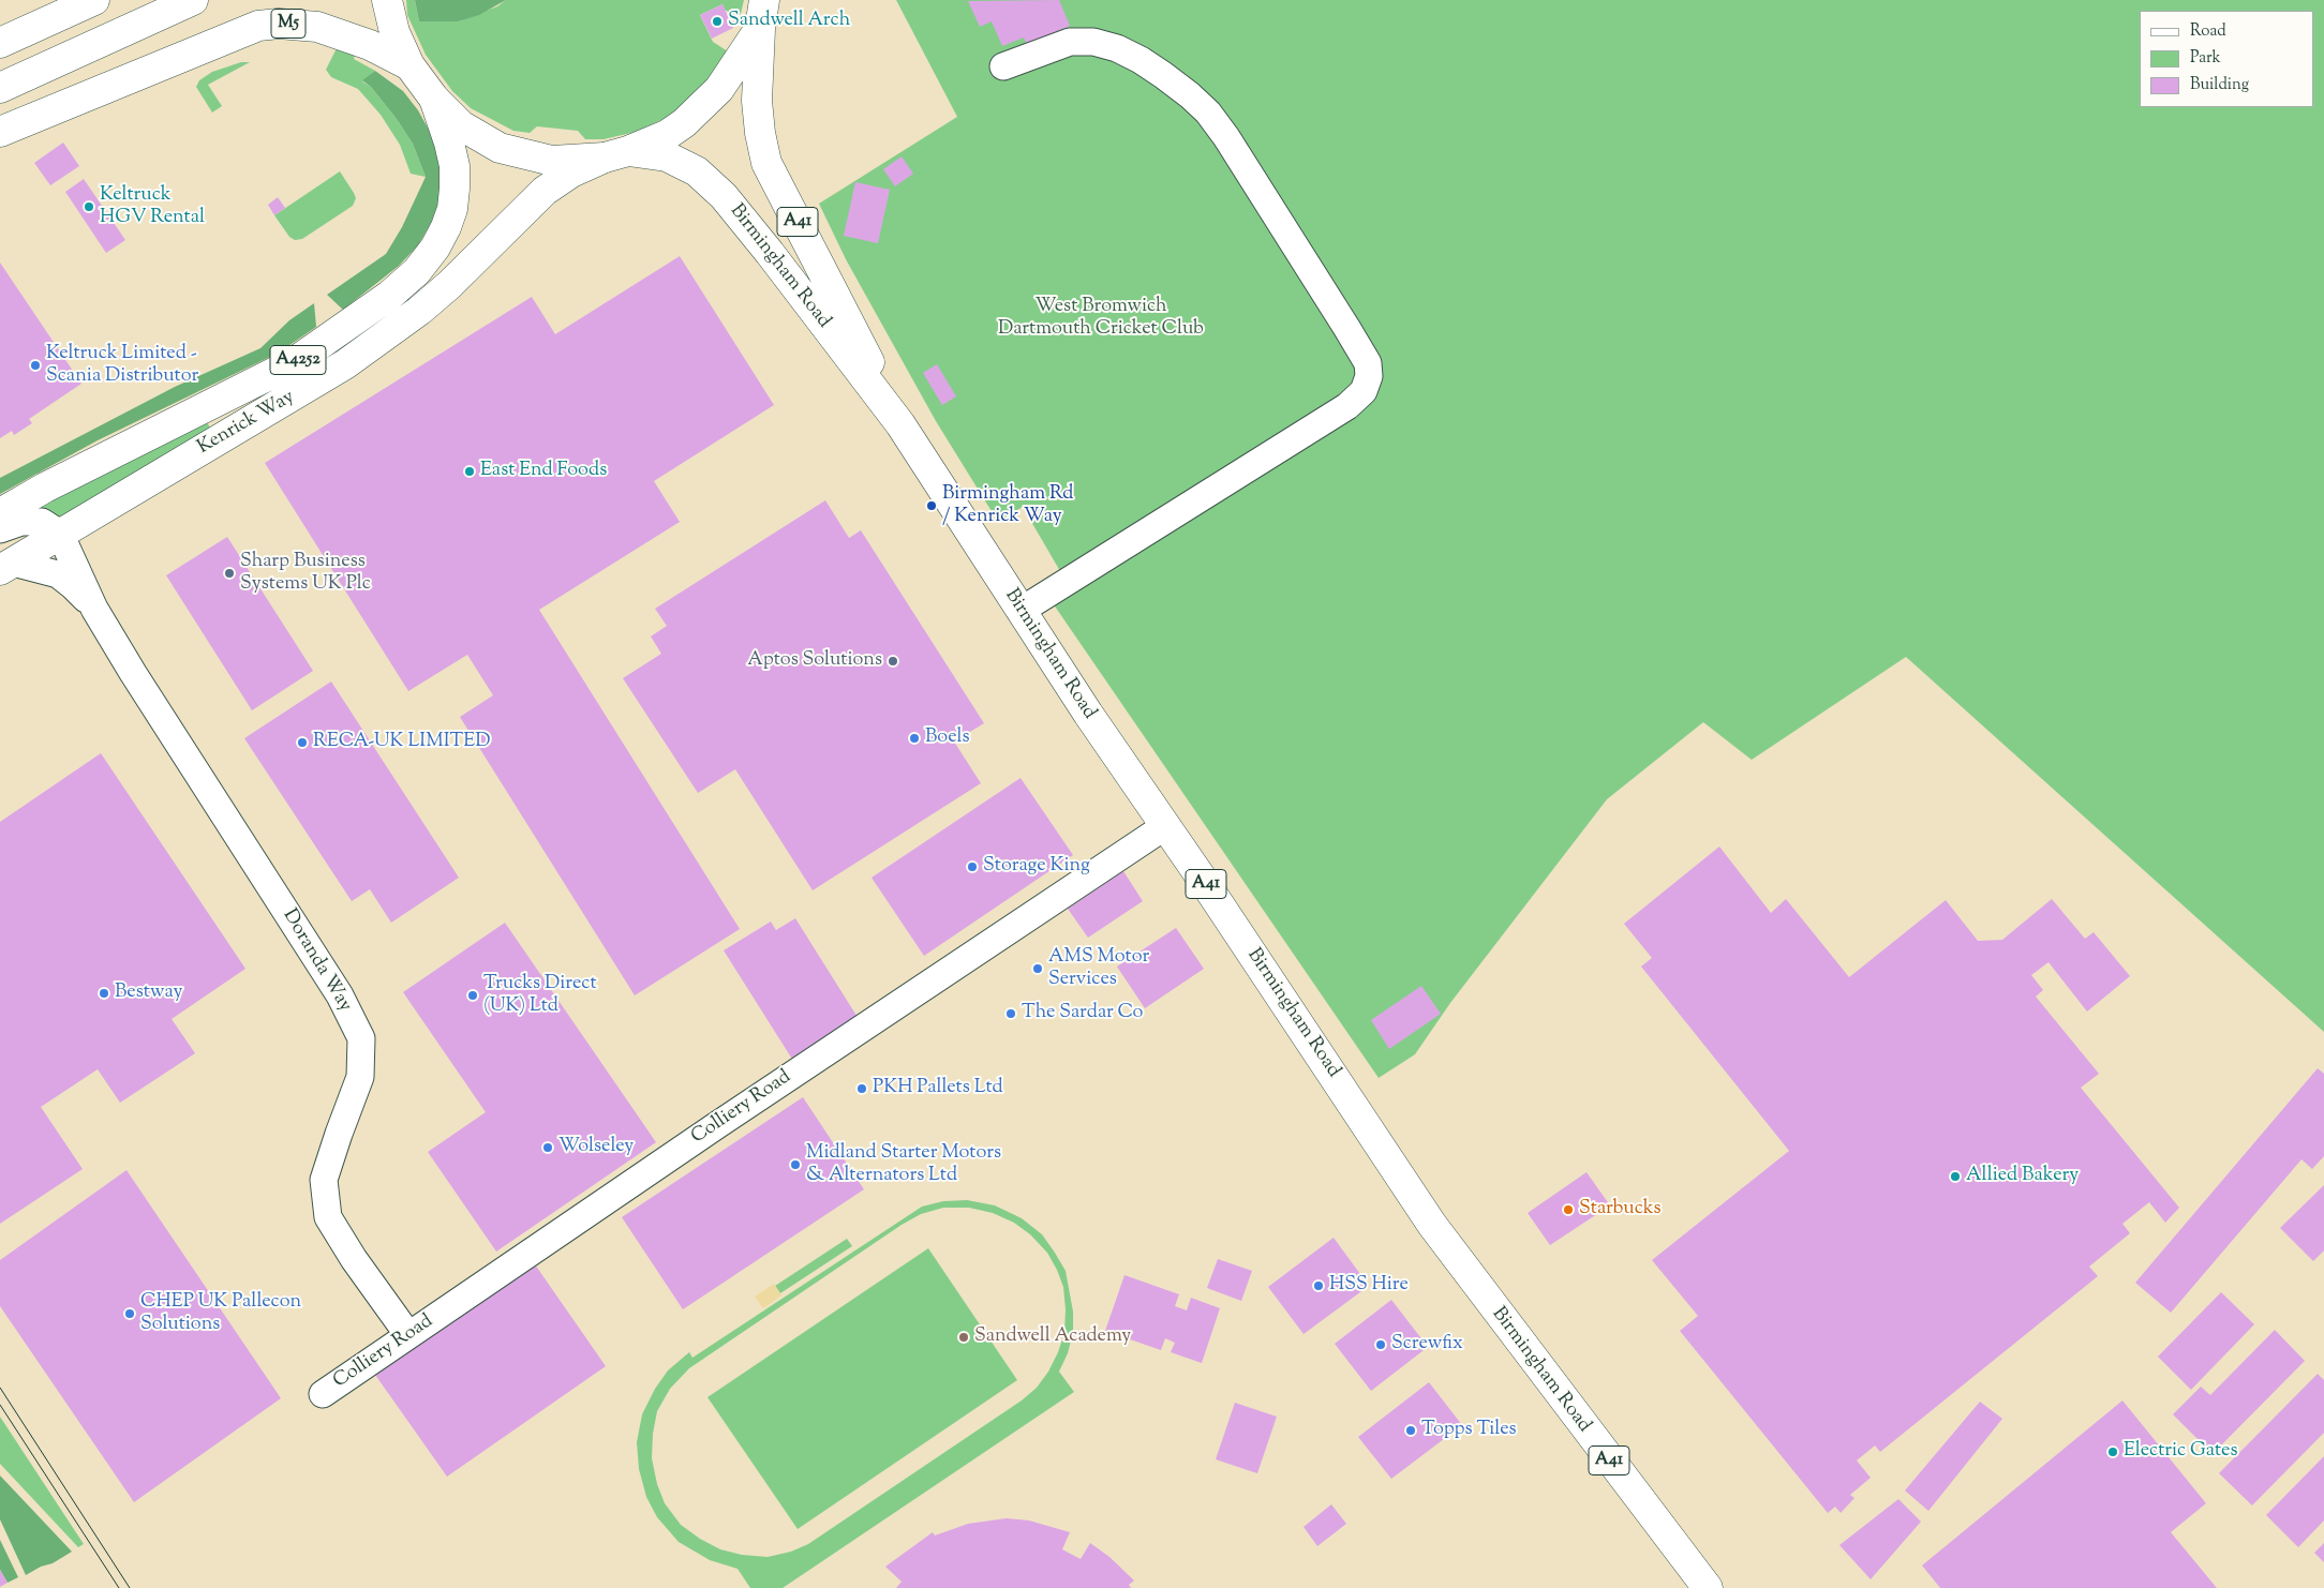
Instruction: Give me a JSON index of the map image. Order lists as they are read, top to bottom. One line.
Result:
{"streets":{"main road":["M5","A41","Birmingham Road","A4252","Kenrick Way"],"street":["Doranda Way","Colliery Road"]},"crossings":[["M5","A41"],["A41","Birmingham Road"],["A41","Kenrick Way"],["Birmingham Road","Kenrick Way"],["Birmingham Road","Colliery Road"],["Kenrick Way","Doranda Way"],["Doranda Way","Colliery Road"]],"parks":["West Bromwich Dartmouth Cricket Club"],"places":["Sandwell Arch","Keltruck HGV Rental","Keltruck Limited - Scania Distributor","East End Foods","Birmingham Rd / Kenrick Way","Sharp Business Systems UK Plc","Aptos Solutions","Boels","RECA-UK LIMITED","Storage King","AMS Motor Services","Bestway","Trucks Direct (UK) Ltd","The Sardar Co","PKH Pallets Ltd","Wolseley","Midland Starter Motors & Alternators Ltd","Allied Bakery","Starbucks","HSS Hire","CHEP UK Pallecon Solutions","Sandwell Academy","Screwfix","Topps Tiles","Electric Gates"],"legend":["Road","Park","Building"]}
